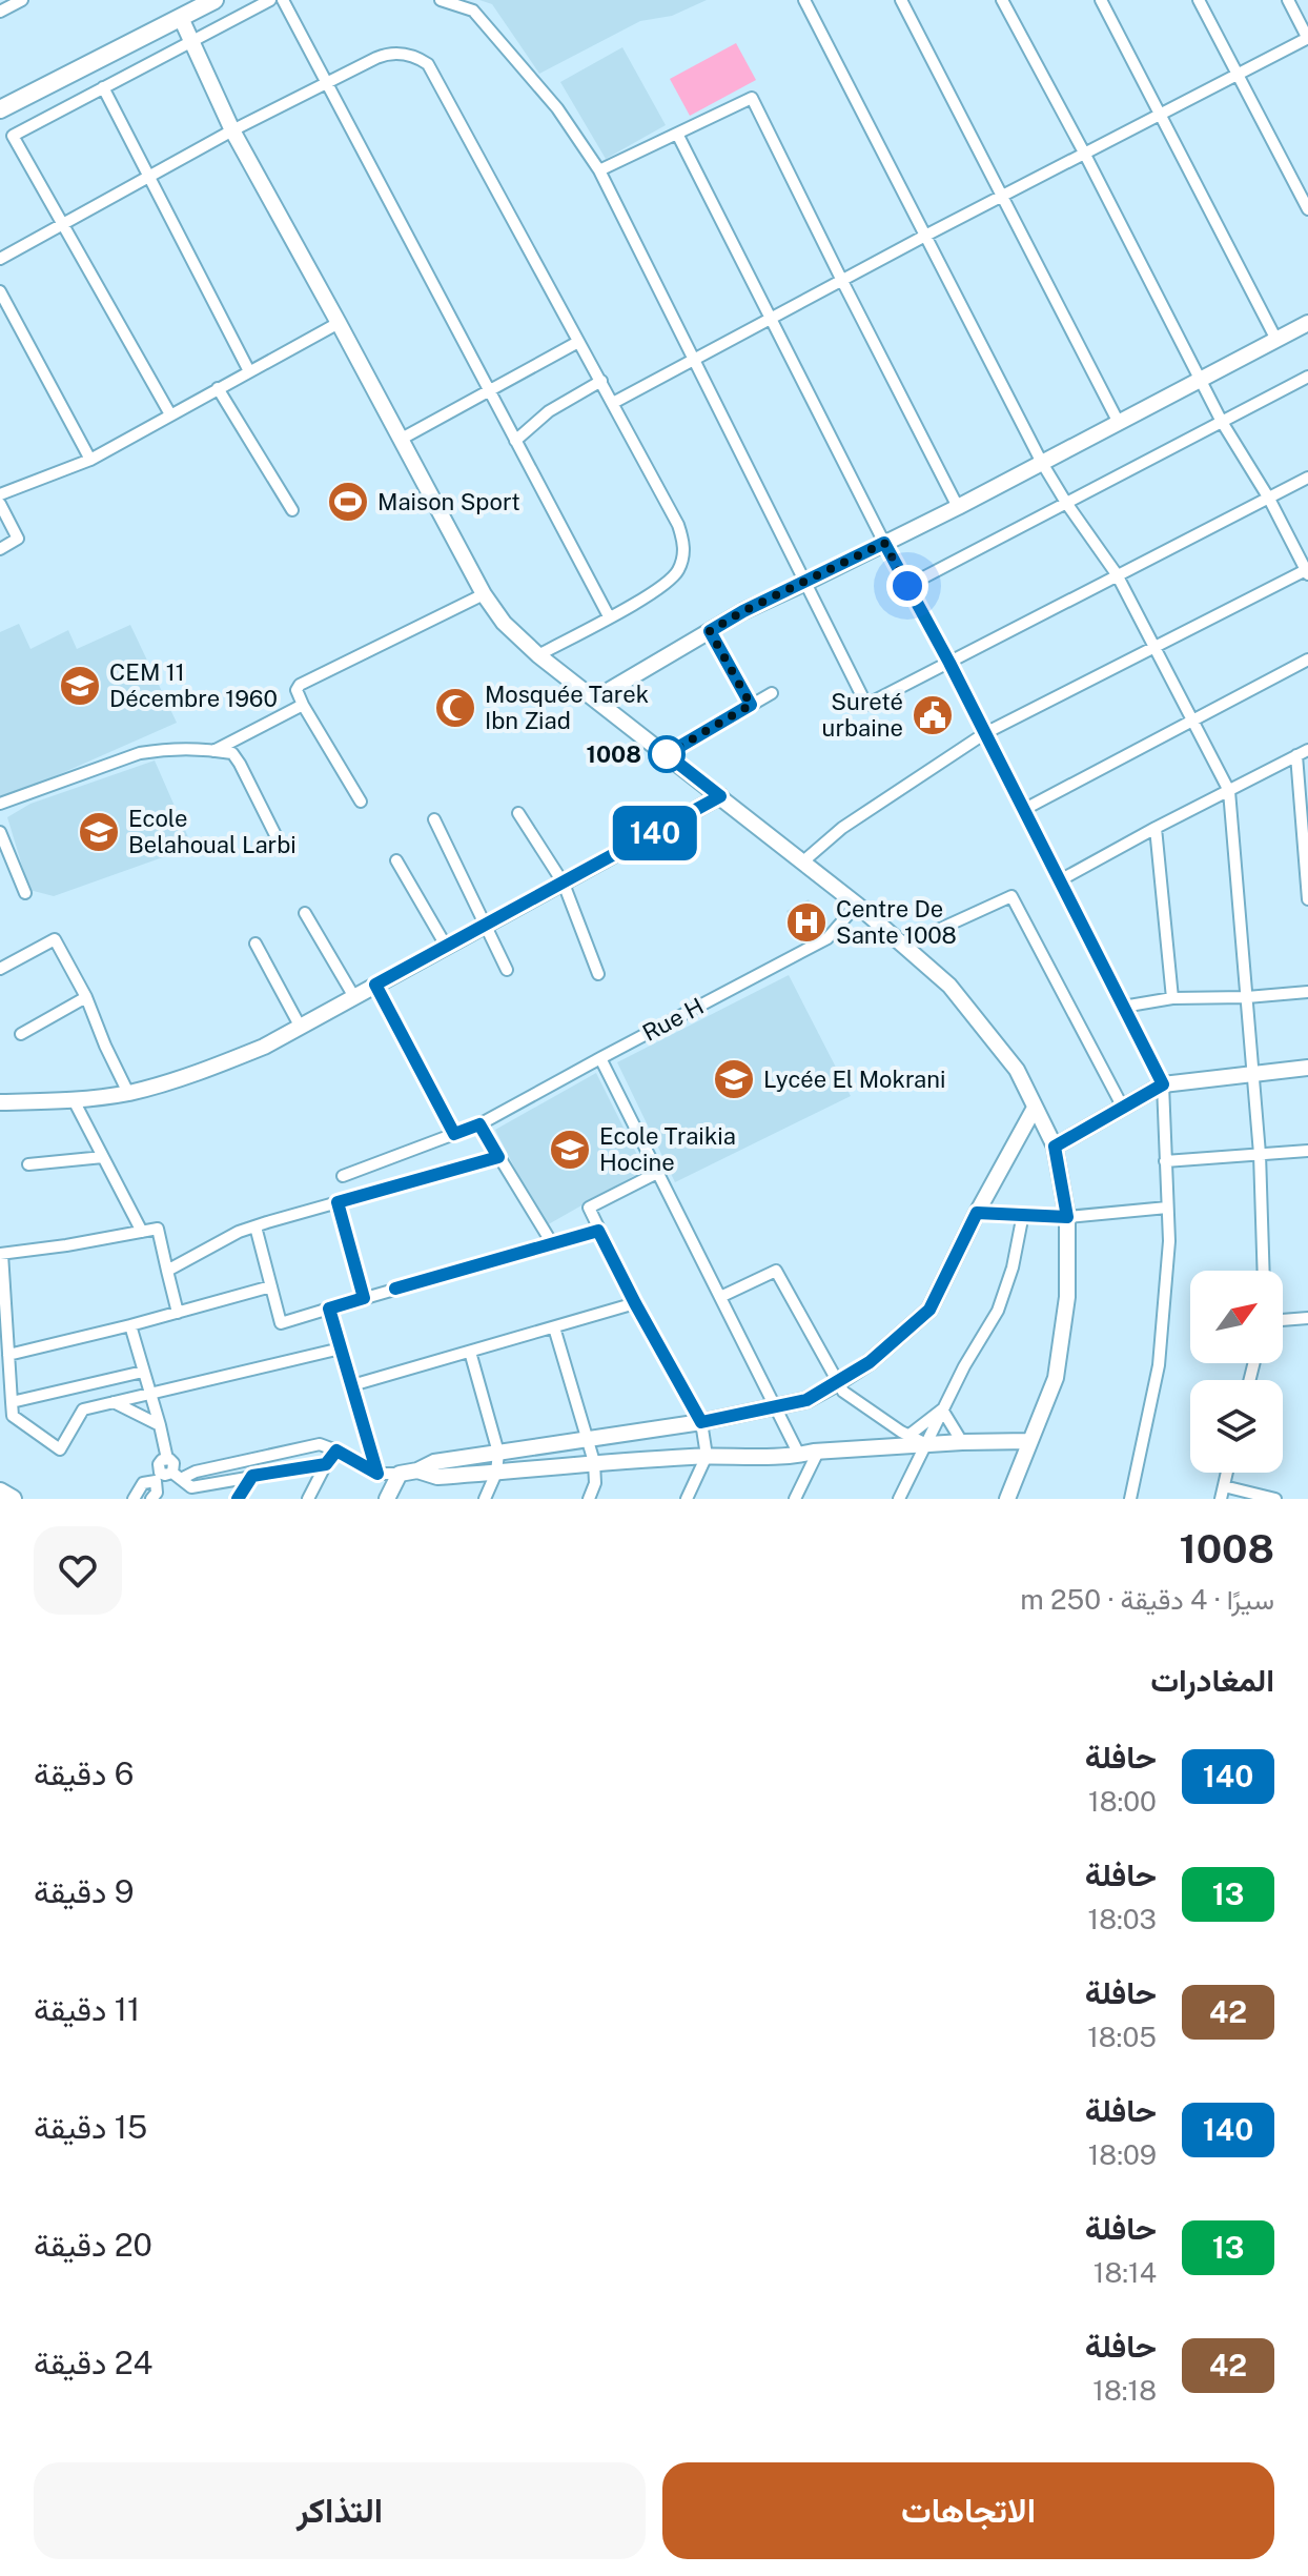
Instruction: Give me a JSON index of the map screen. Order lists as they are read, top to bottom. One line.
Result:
{"streets":{"street":["Rue H"]},"places":{"sports":["Maison Sport"],"school or university":["CEM 11 Décembre 1960","Ecole Belahoual Larbi","Lycée El Mokrani","Ecole Traikia Hocine"],"mosque":["Mosquée Tarek Ibn Ziad"],"public building":["Sureté urbaine"],"other":["1008"],"hospital":["Centre De Sante 1008"]},"lines":["bus line 140"],"north":"top right","page":{"on_map":"140","heading":[["1008","سيرًا · 4 دقيقة · 250 m"],"المغادرات"],"list":[{"mark":"140","name":"حافلة","note":"18:00","value":"6 دقيقة"},{"mark":"13","name":"حافلة","note":"18:03","value":"9 دقيقة"},{"mark":"42","name":"حافلة","note":"18:05","value":"11 دقيقة"},{"mark":"140","name":"حافلة","note":"18:09","value":"15 دقيقة"},{"mark":"13","name":"حافلة","note":"18:14","value":"20 دقيقة"},{"mark":"42","name":"حافلة","note":"18:18","value":"24 دقيقة"}],"buttons":["الاتجاهات","التذاكر"]}}
